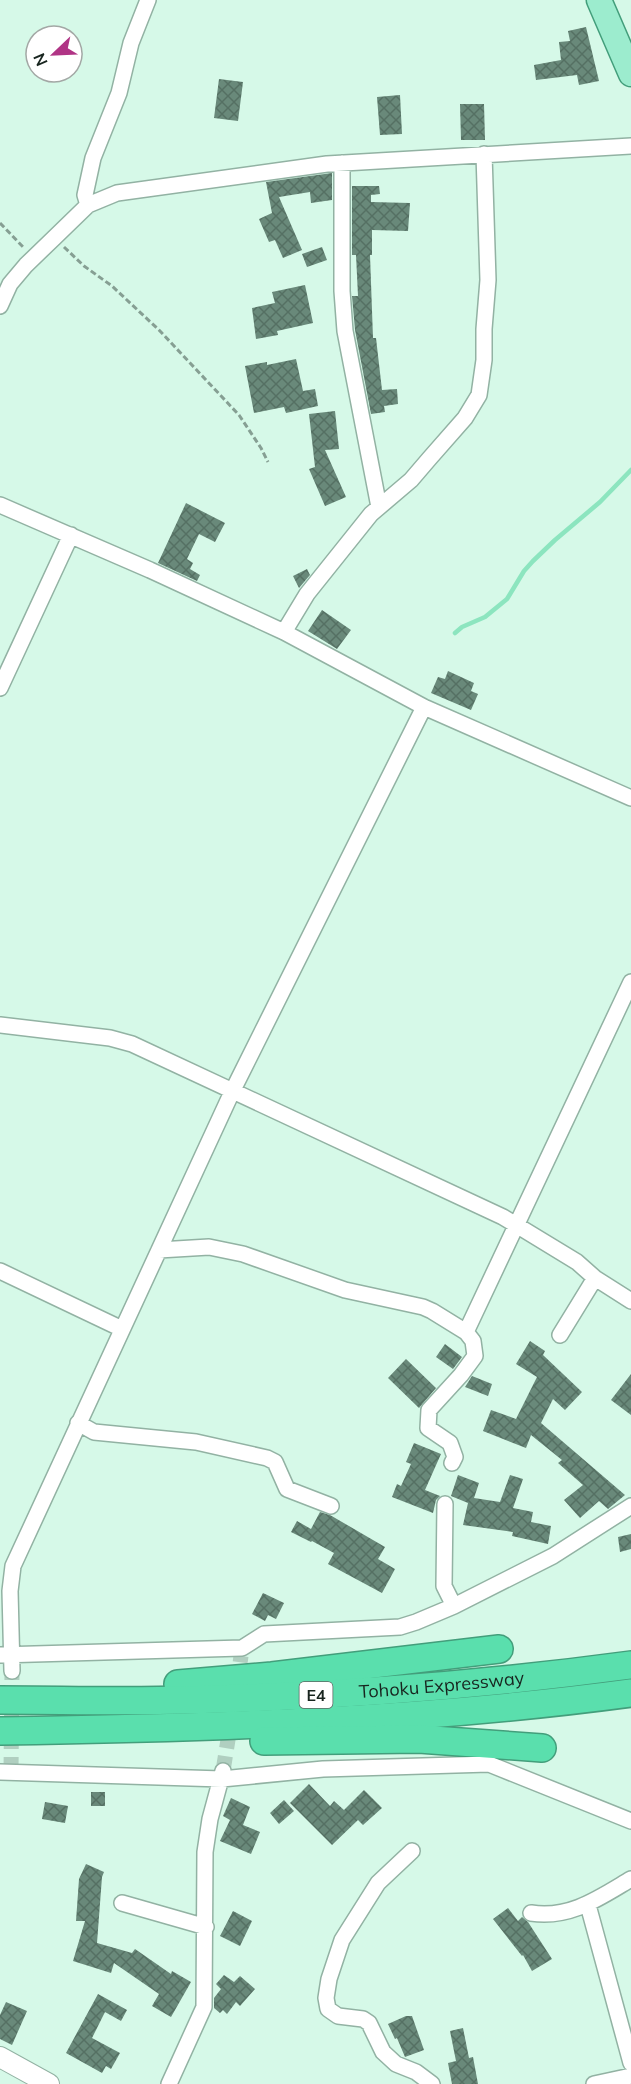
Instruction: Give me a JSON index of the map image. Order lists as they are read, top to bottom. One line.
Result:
{"streets":{"highway":["Tohoku Expressway","E4"]},"north":"bottom left"}
